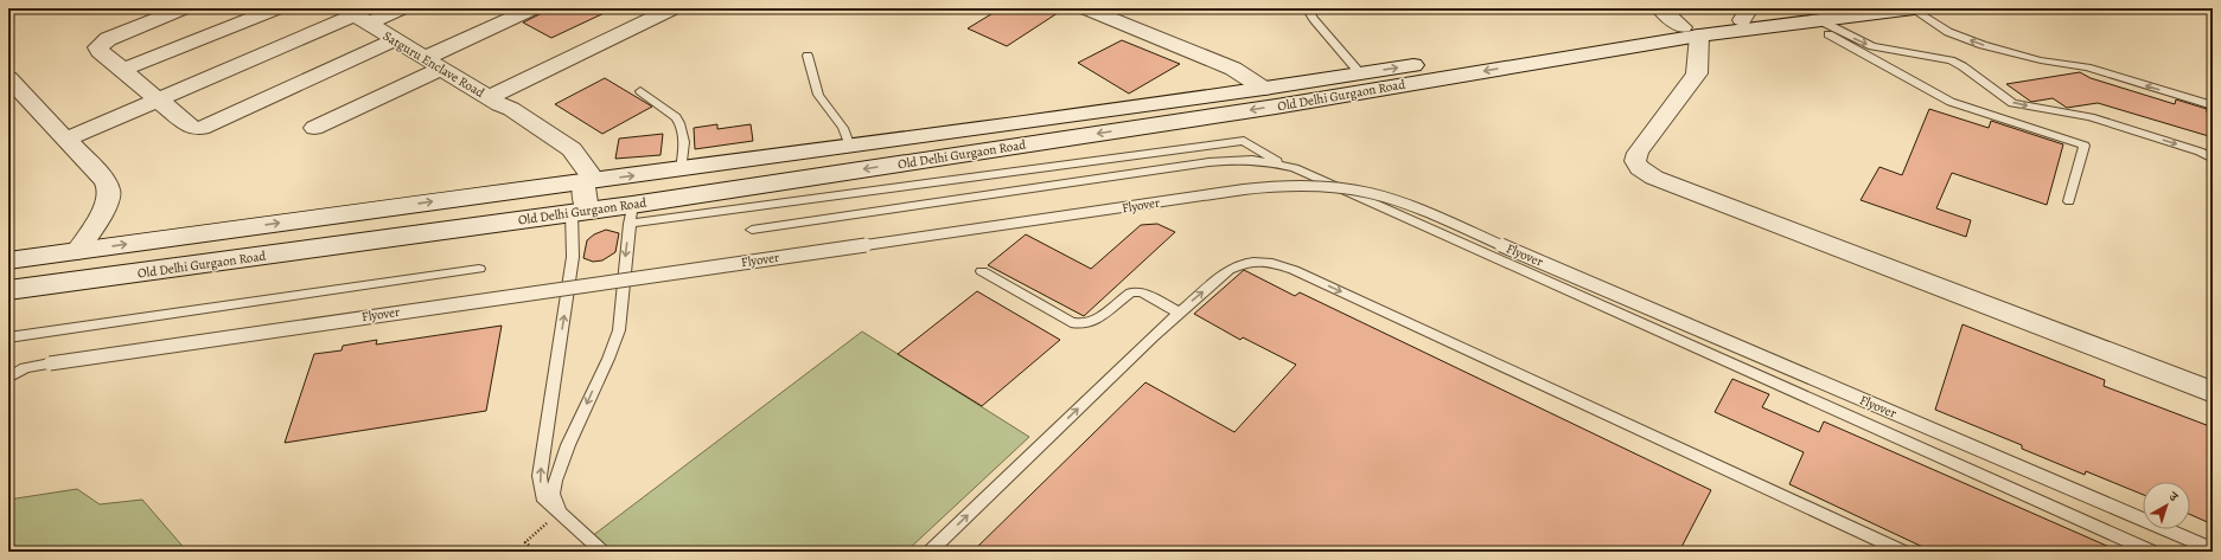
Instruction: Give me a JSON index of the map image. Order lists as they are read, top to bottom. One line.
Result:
{"streets":{"main road":["Old Delhi Gurgaon Road"],"street":["Satguru Enclave Road"],"lane":["Flyover"]},"crossings":[["Satguru Enclave Road","Old Delhi Gurgaon Road"]],"north":"top right"}
